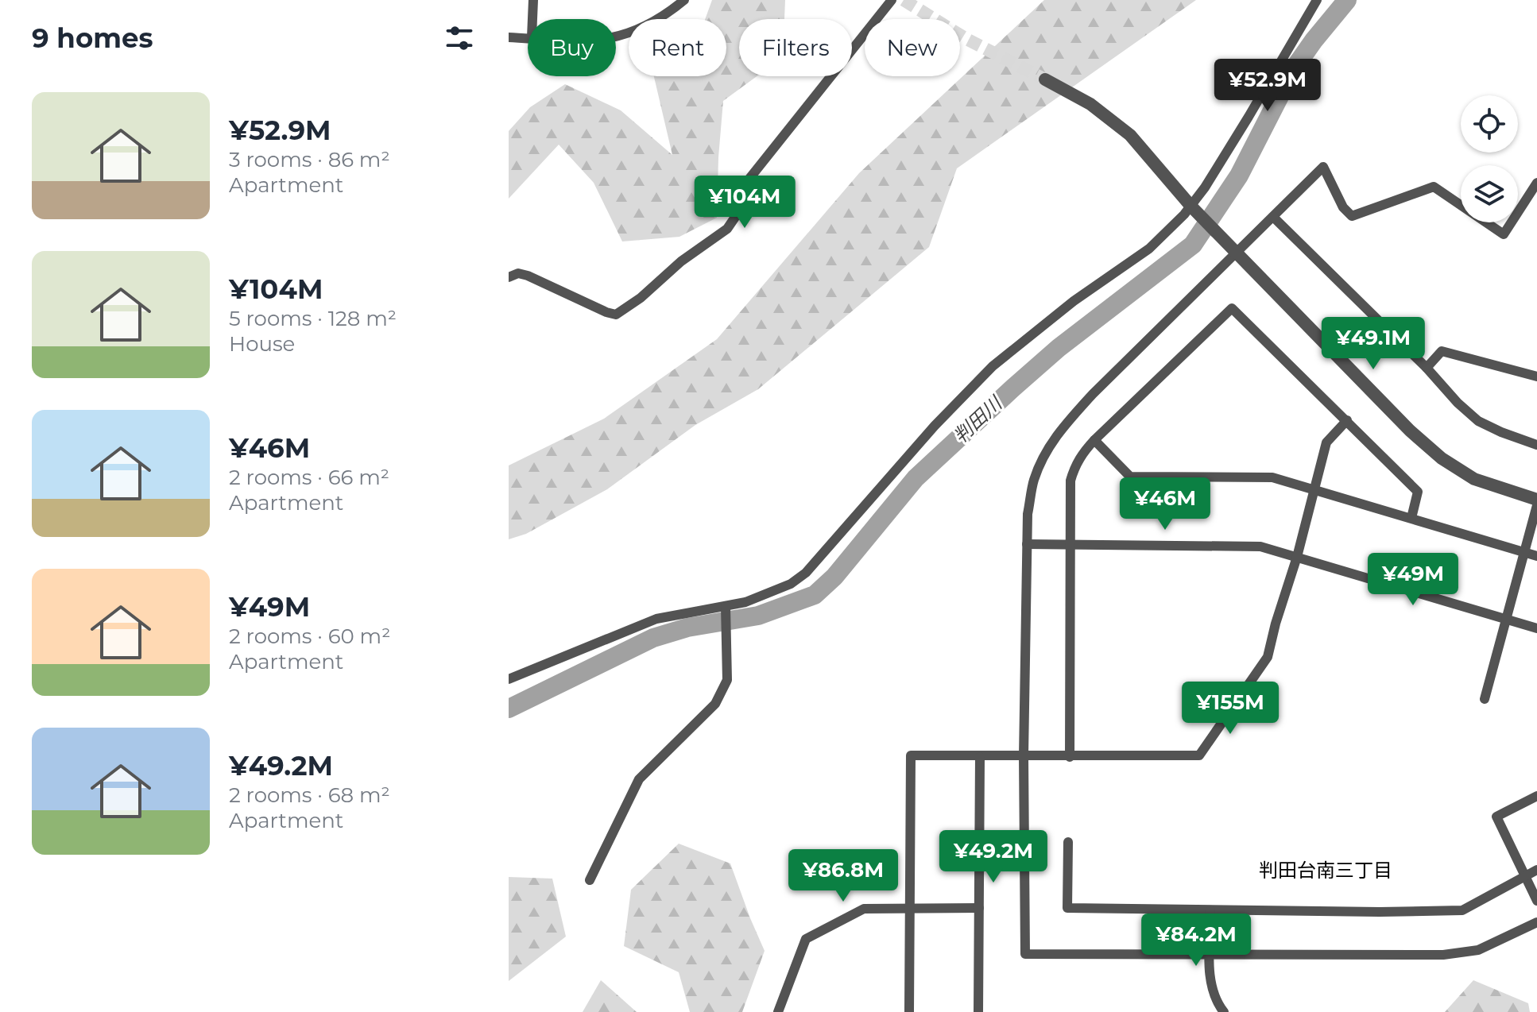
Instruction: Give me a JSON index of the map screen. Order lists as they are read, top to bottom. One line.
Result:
{"districts":["判田台南三丁目"],"water":["判田川"],"page":{"heading":"9 homes","chip":["Buy","Rent","Filters","New"],"price":["¥52.9M","¥104M","¥49.1M","¥46M","¥49M","¥155M","¥49.2M","¥86.8M","¥84.2M"],"list":[{"name":"¥52.9M","note":"3 rooms · 86 m² · Apartment"},{"name":"¥104M","note":"5 rooms · 128 m² · House"},{"name":"¥46M","note":"2 rooms · 66 m² · Apartment"},{"name":"¥49M","note":"2 rooms · 60 m² · Apartment"},{"name":"¥49.2M","note":"2 rooms · 68 m² · Apartment"}]}}
